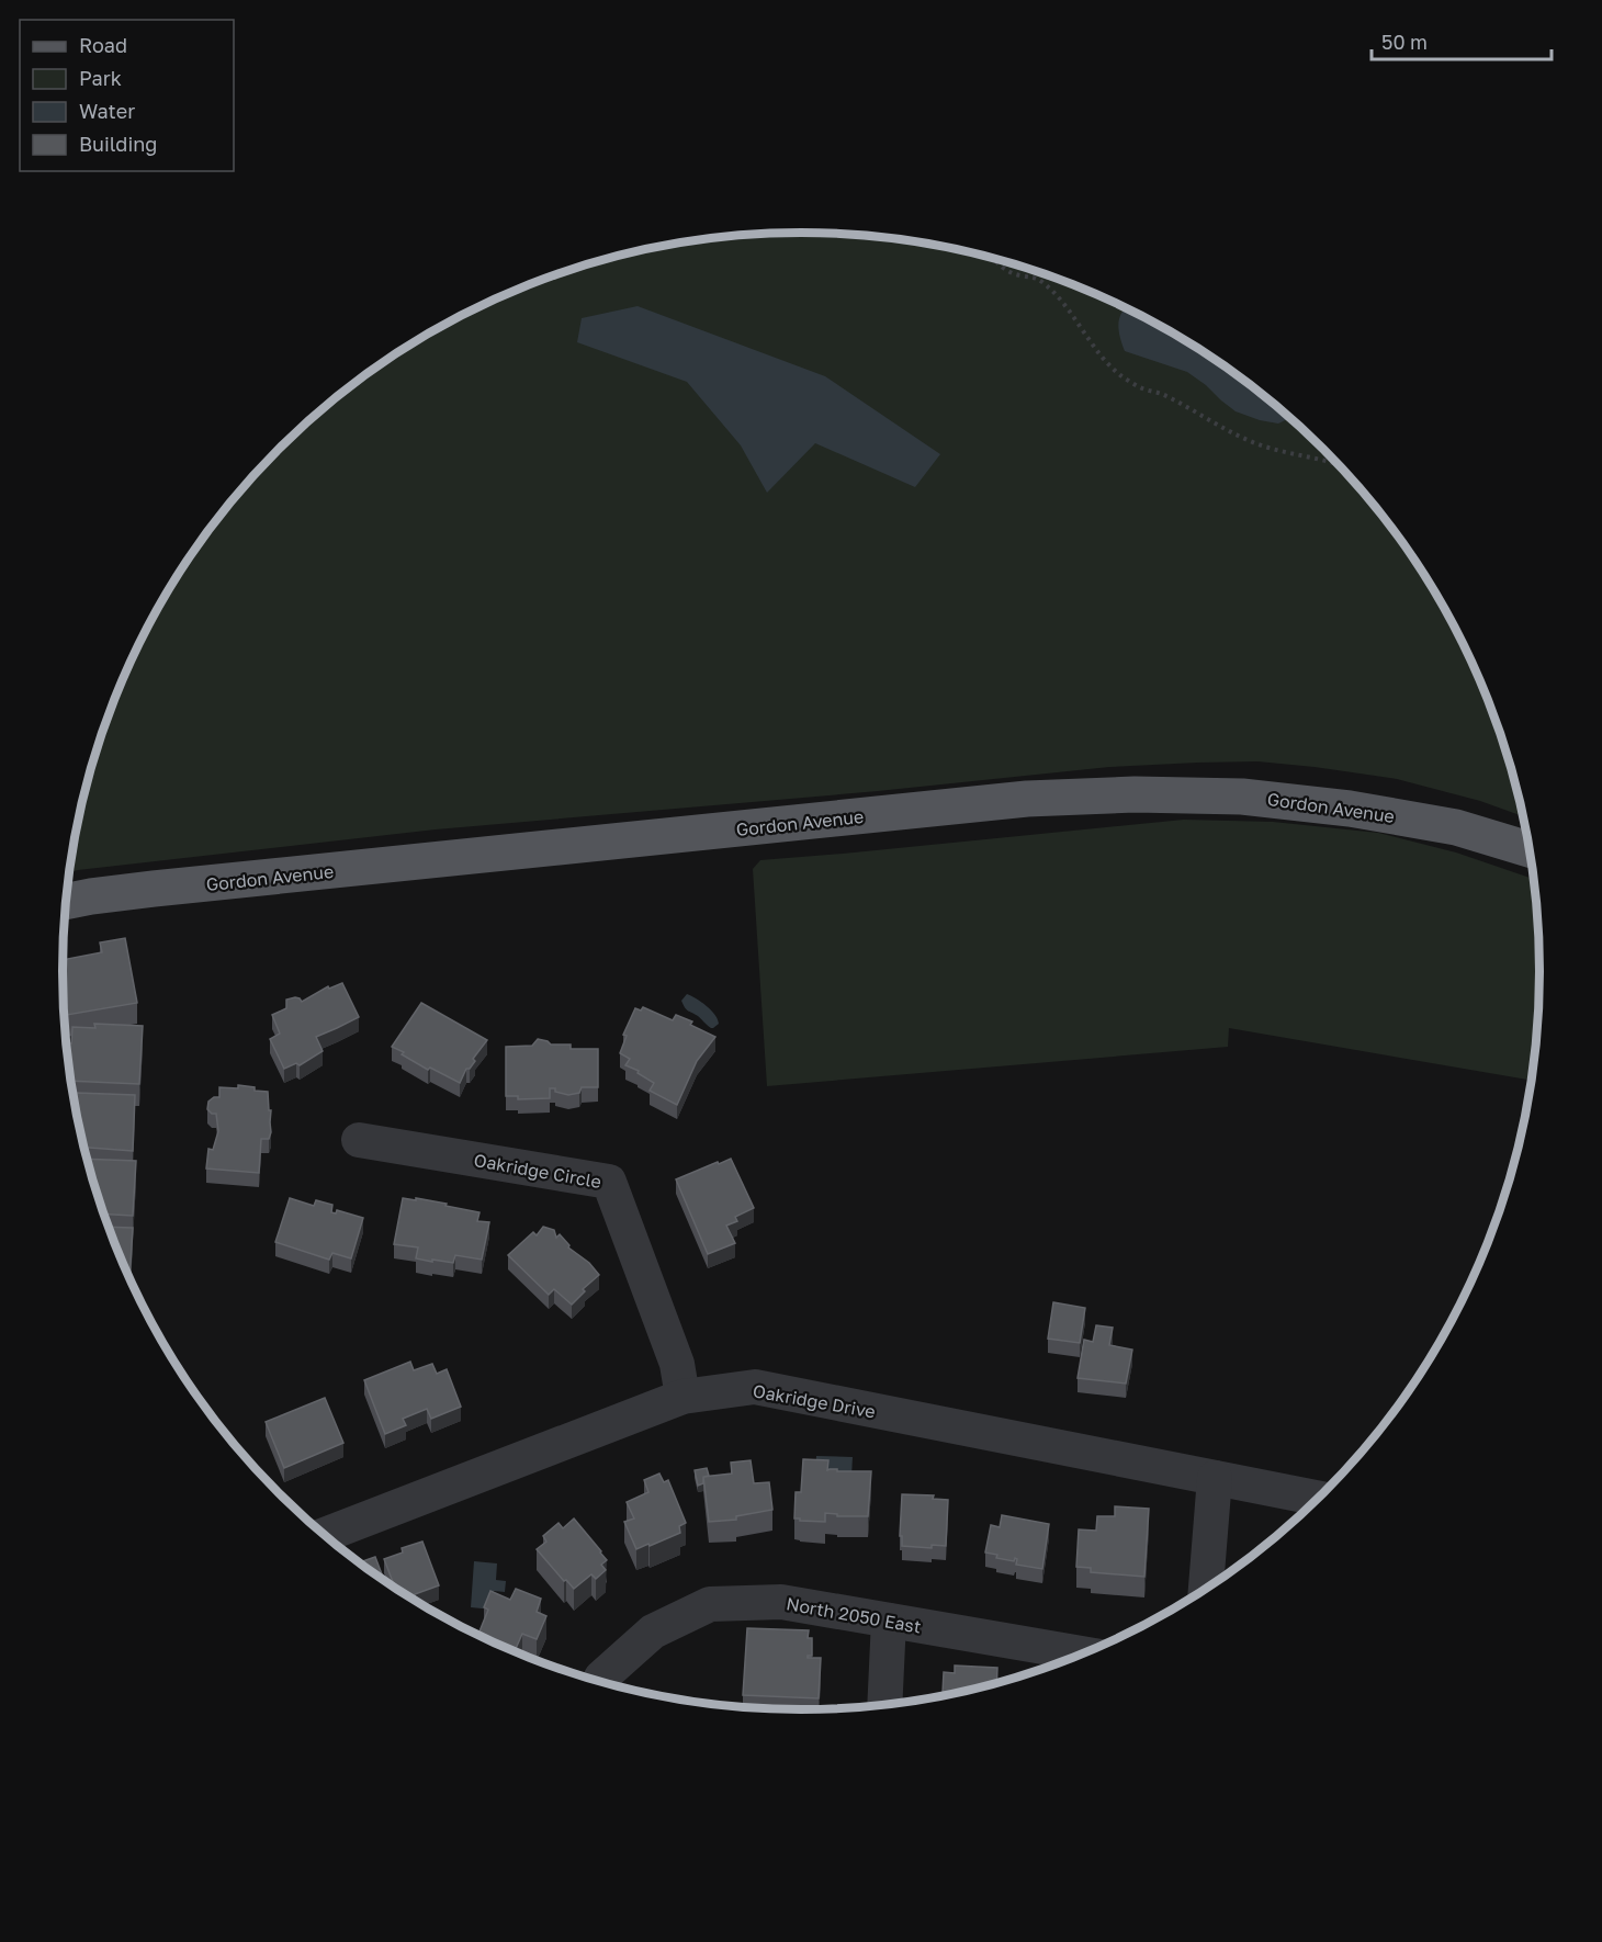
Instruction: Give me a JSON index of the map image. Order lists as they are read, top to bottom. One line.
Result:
{"streets":{"main road":["Gordon Avenue"],"street":["Oakridge Circle","Oakridge Drive","North 2050 East"]},"crossings":[["Oakridge Circle","Oakridge Drive"]],"legend":["Road","Park","Water","Building"],"scale_bar":"50 m"}
